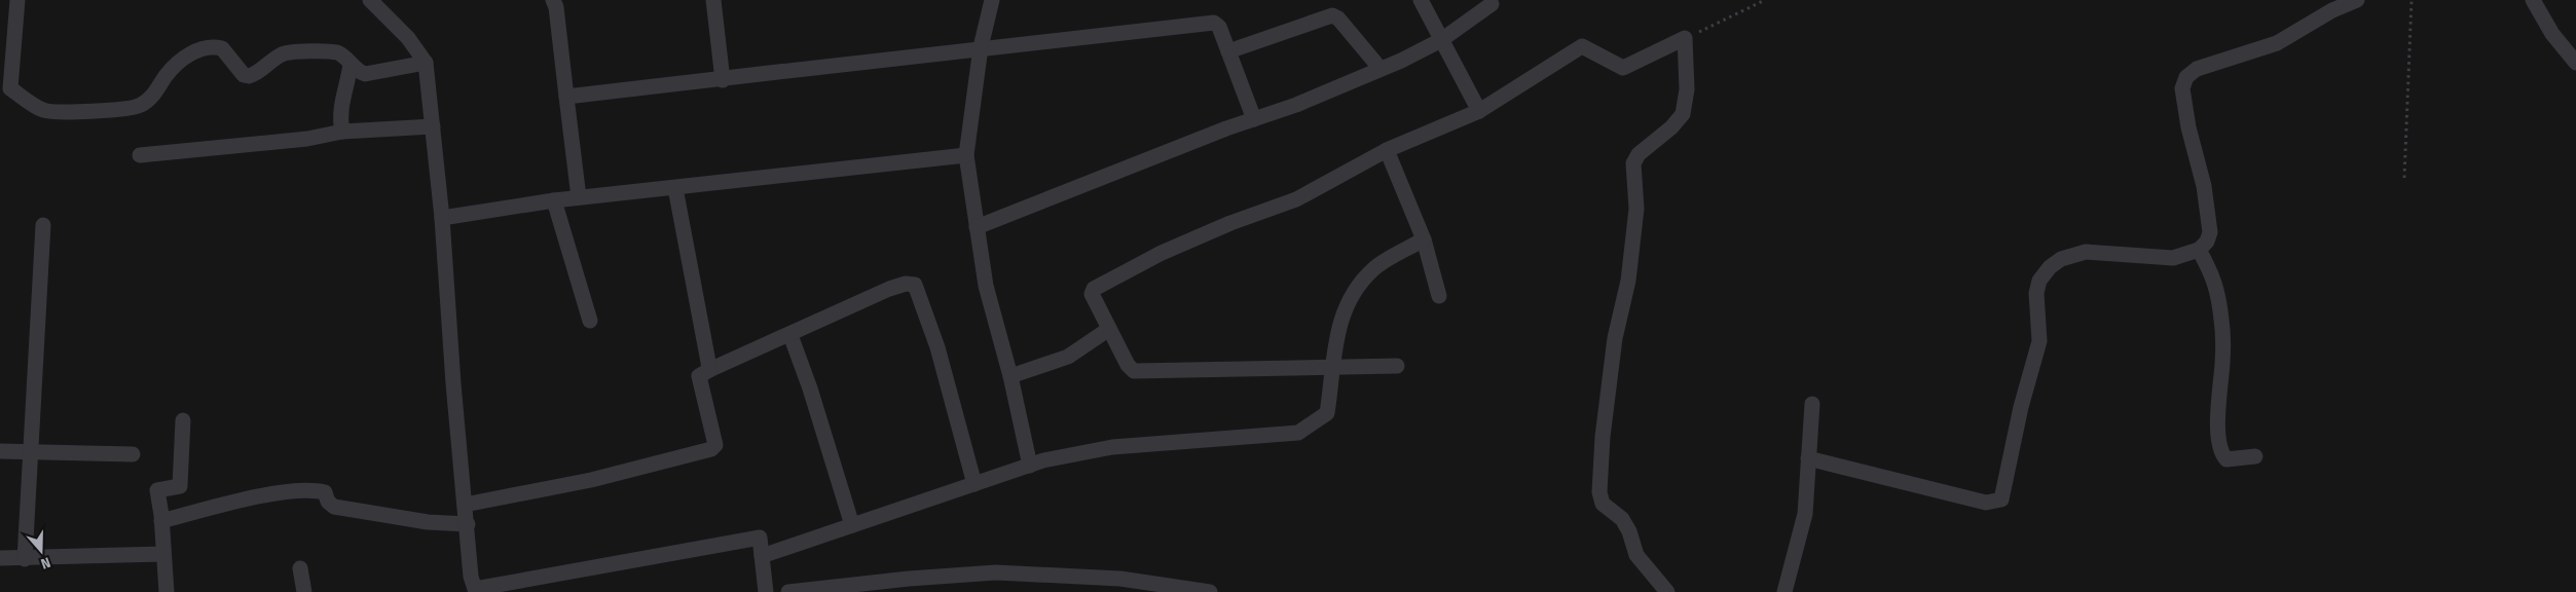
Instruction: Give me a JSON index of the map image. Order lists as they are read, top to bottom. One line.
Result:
{"north":"bottom"}
